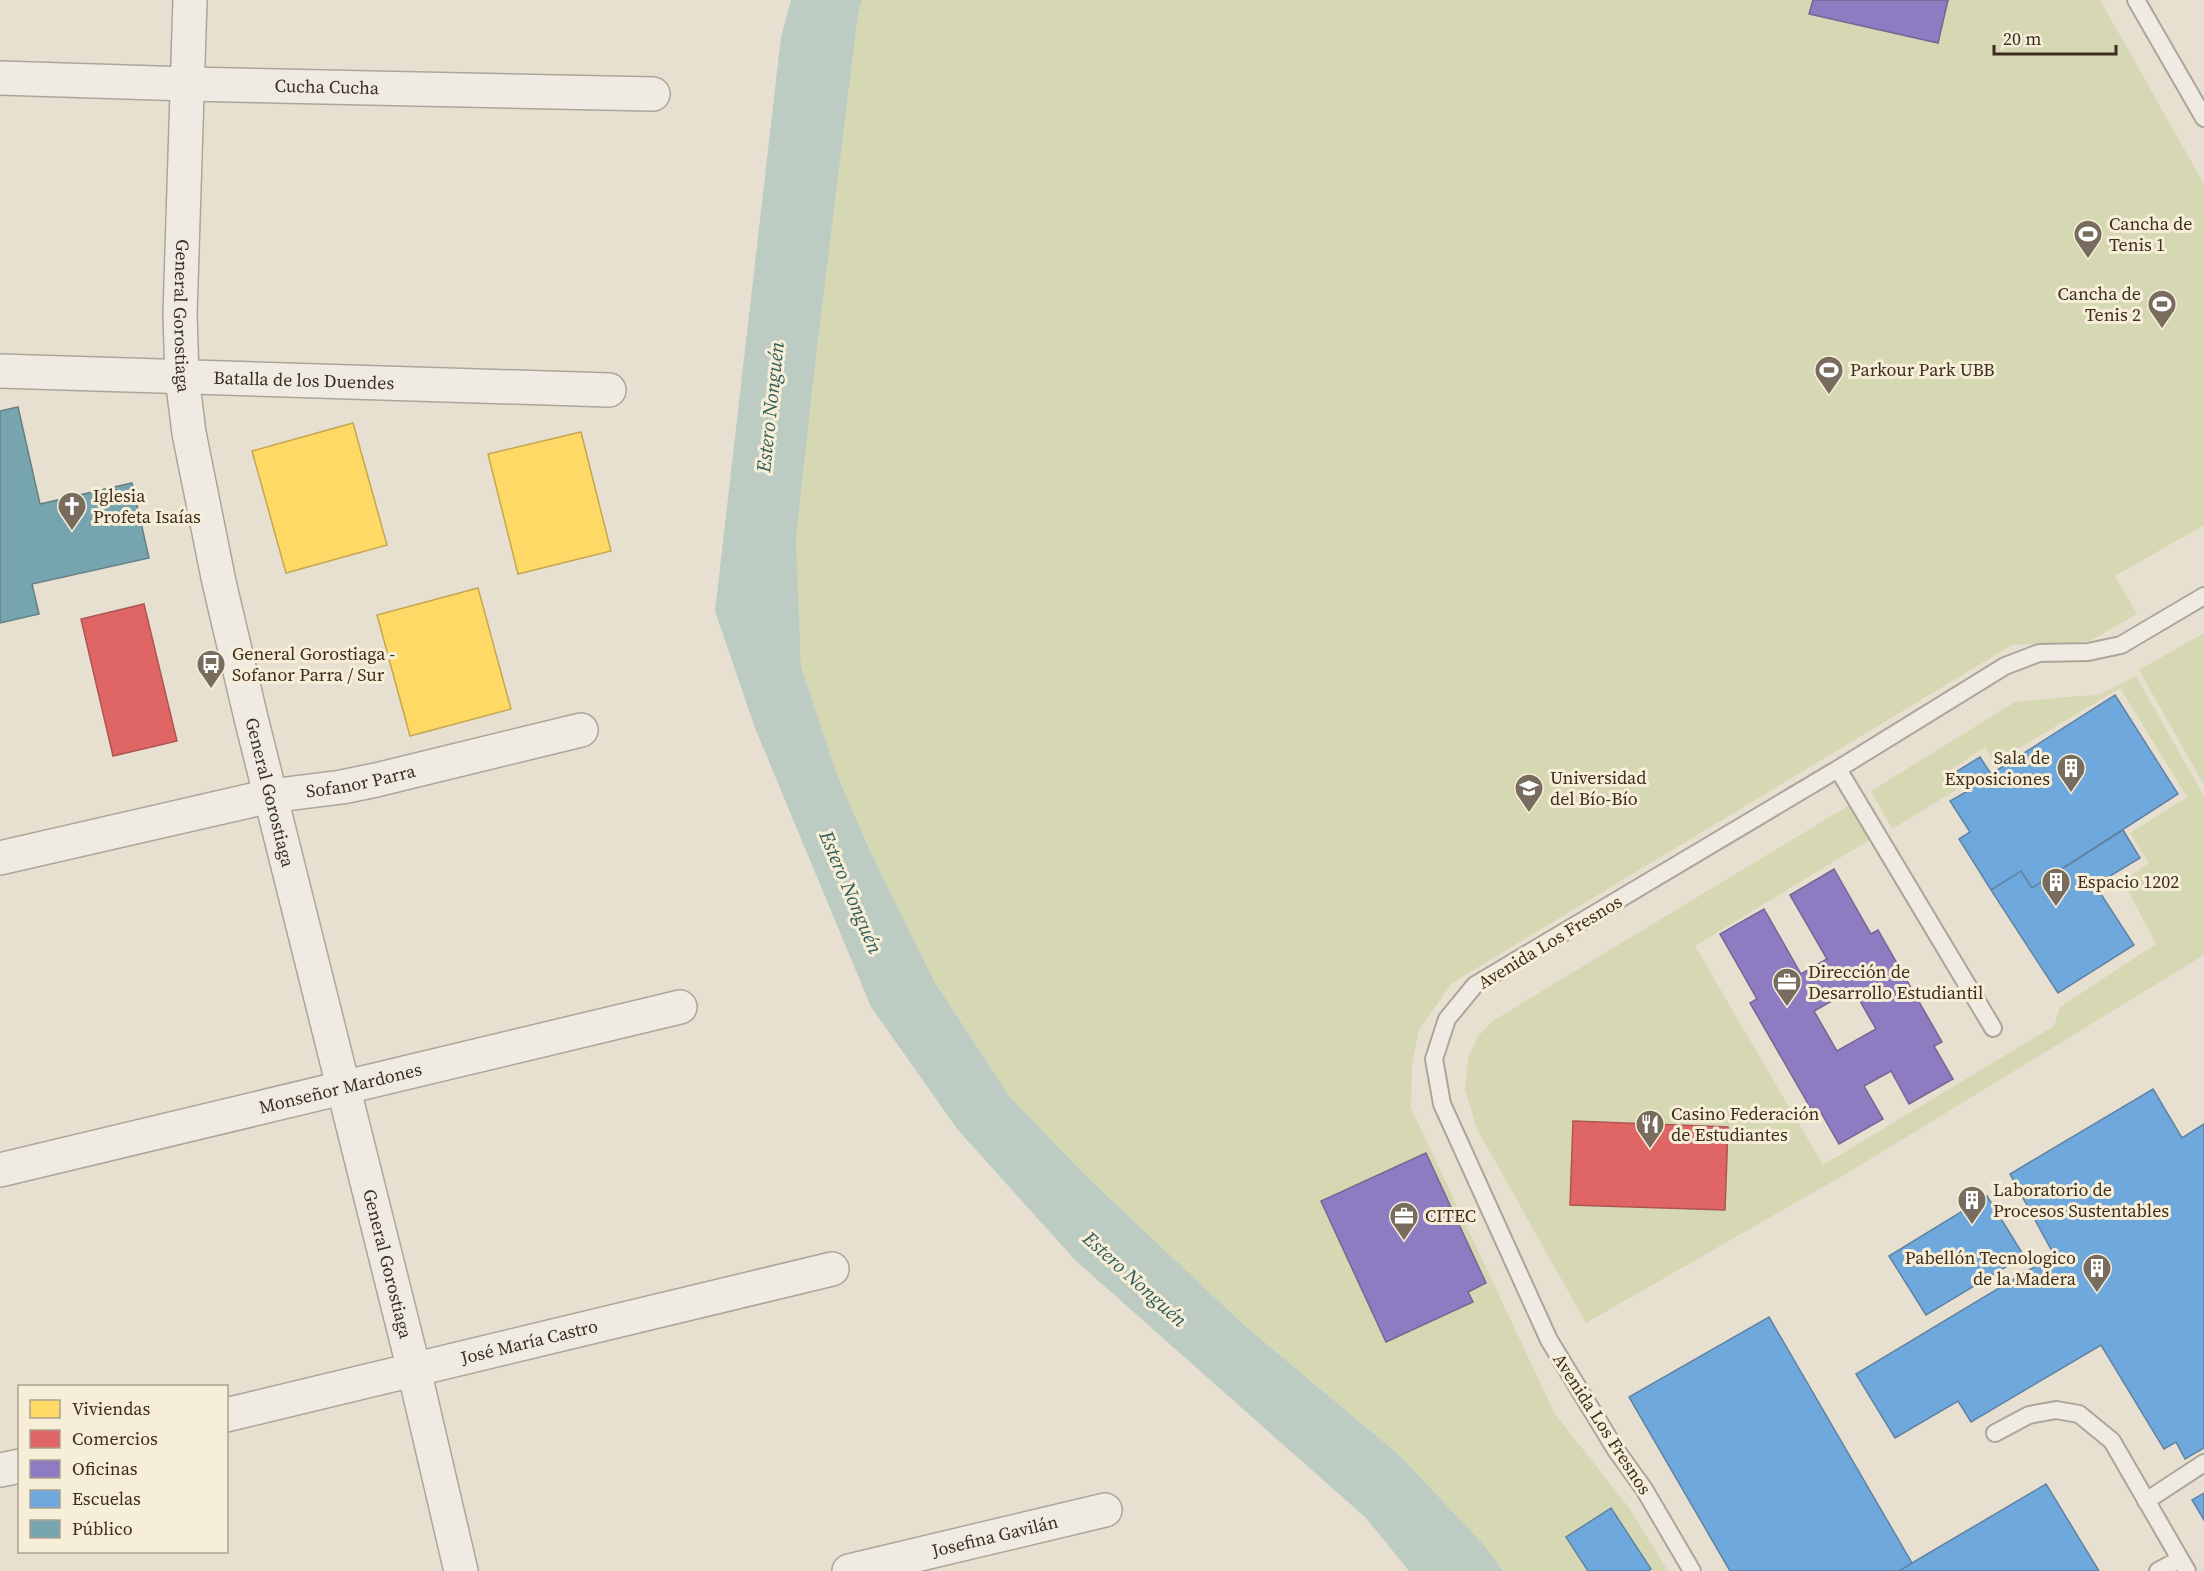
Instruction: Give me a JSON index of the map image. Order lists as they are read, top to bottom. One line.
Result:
{"streets":{"street":["Cucha Cucha","General Gorostiaga","Batalla de los Duendes","Sofanor Parra","Monseñor Mardones","José María Castro","Josefina Gavilán"],"lane":["Avenida Los Fresnos"]},"crossings":[["Cucha Cucha","General Gorostiaga"],["General Gorostiaga","Batalla de los Duendes"],["General Gorostiaga","Sofanor Parra"],["General Gorostiaga","Monseñor Mardones"],["General Gorostiaga","José María Castro"]],"water":["Estero Nonguén"],"places":{"sports":["Cancha de Tenis 1","Cancha de Tenis 2","Parkour Park UBB"],"church":["Iglesia Profeta Isaías"],"bus stop":["General Gorostiaga - Sofanor Parra / Sur"],"building":["Sala de Exposiciones","Espacio 1202","Laboratorio de Procesos Sustentables","Pabellón Tecnologico de la Madera"],"school or university":["Universidad del Bío-Bío"],"office":["Dirección de Desarrollo Estudiantil","CITEC"],"restaurant":["Casino Federación de Estudiantes"]},"legend":["Viviendas","Comercios","Oficinas","Escuelas","Público"],"scale_bar":"20 m"}
